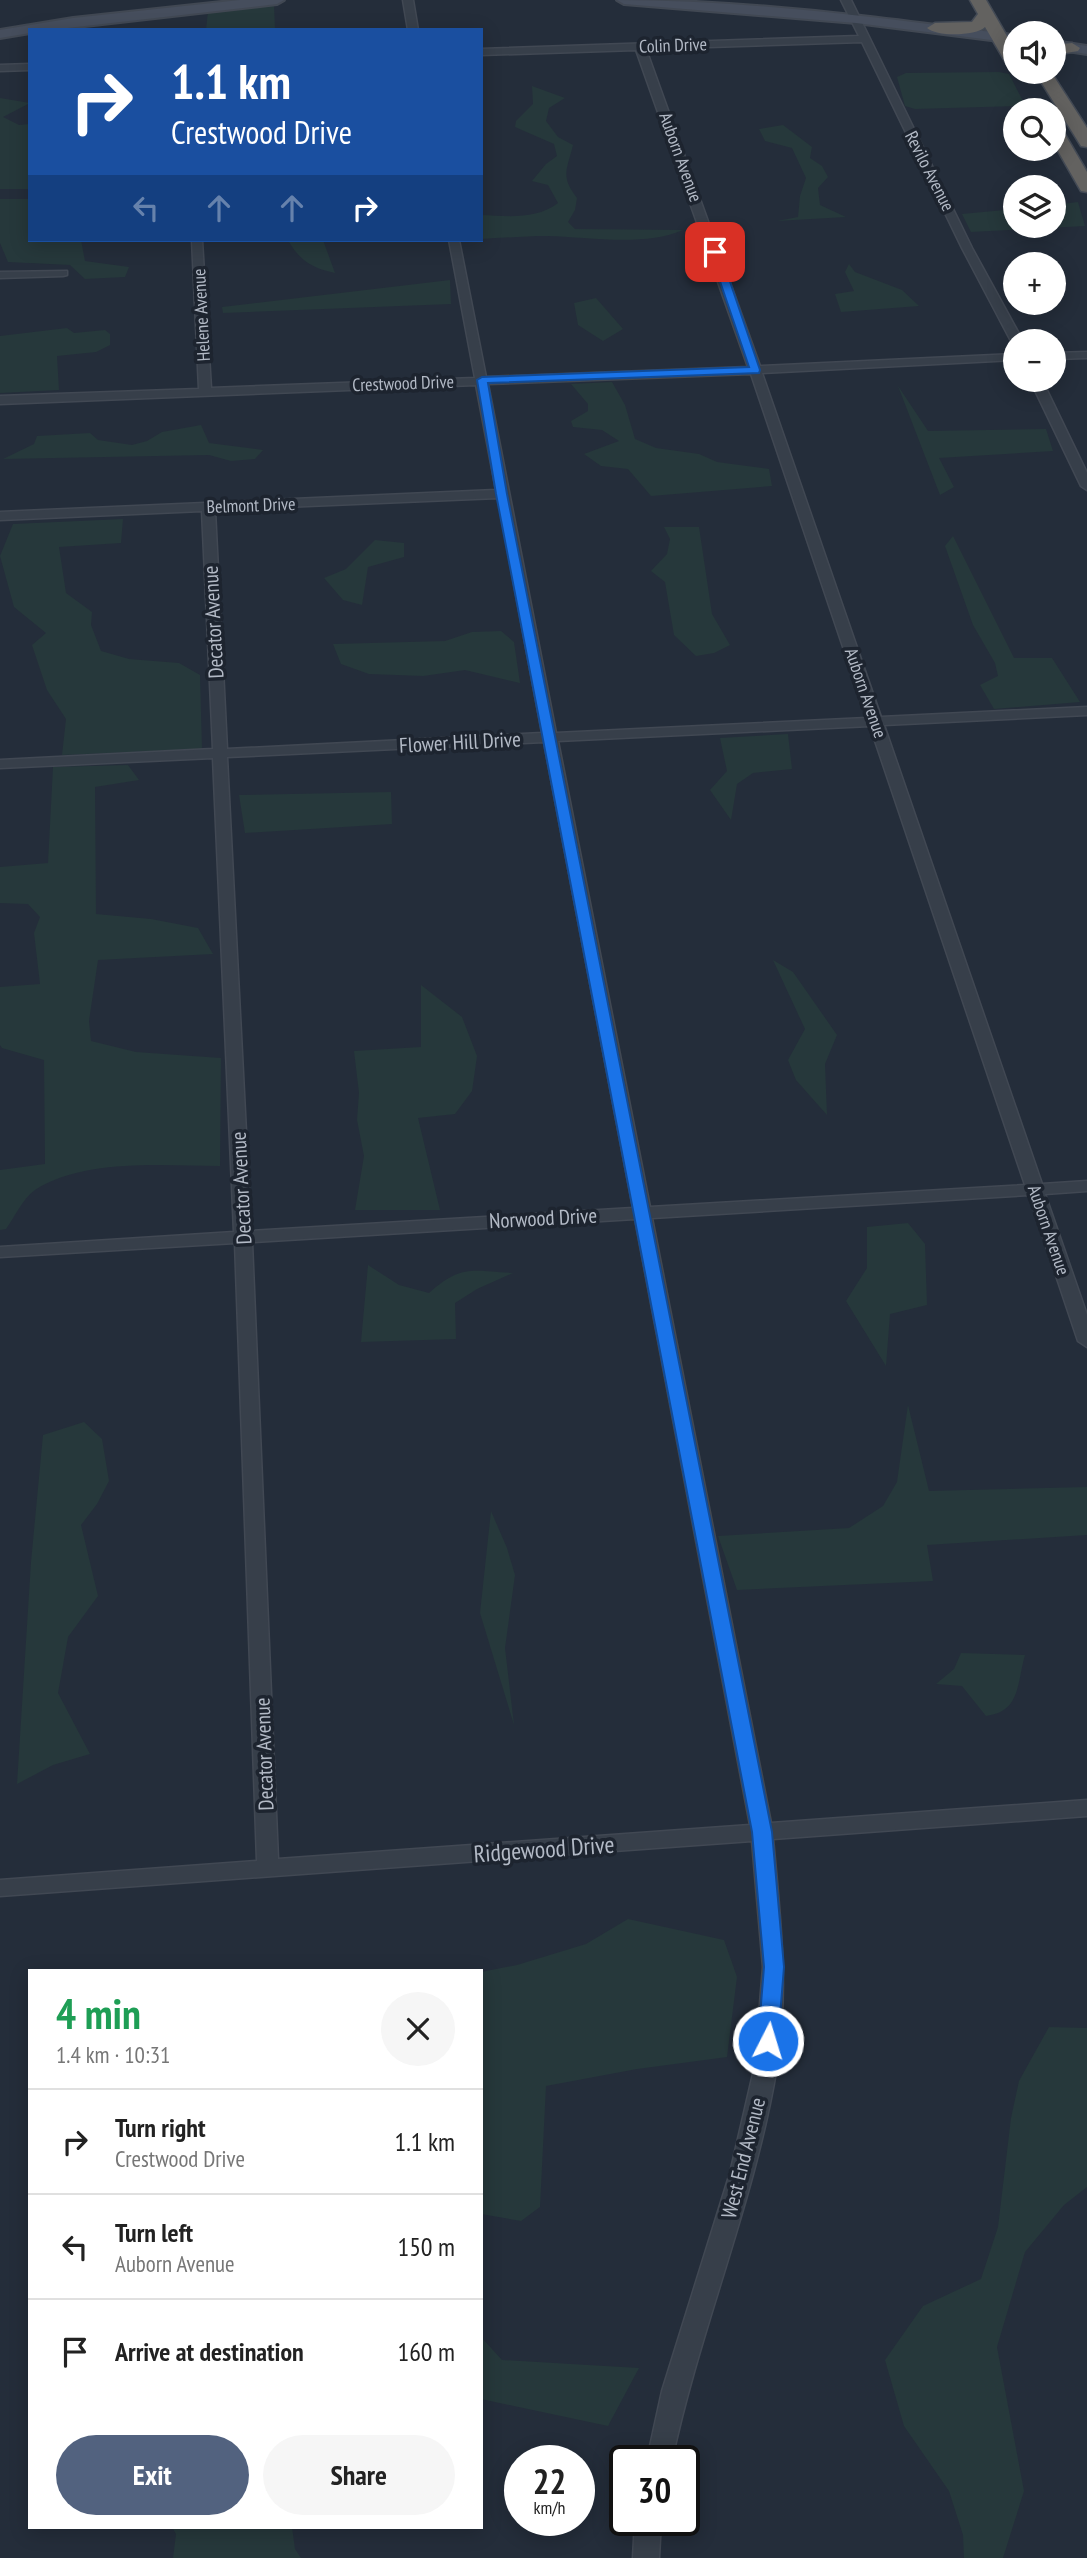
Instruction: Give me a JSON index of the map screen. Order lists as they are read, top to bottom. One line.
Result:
{"streets":{"street":["Colin Drive","Auborn Avenue","Revilo Avenue","Helene Avenue","Crestwood Drive","Belmont Drive","Decator Avenue","Flower Hill Drive","Norwood Drive","Ridgewood Drive","West End Avenue"]},"crossings":[["Colin Drive","Auborn Avenue"],["Colin Drive","Revilo Avenue"],["Auborn Avenue","Crestwood Drive"],["Auborn Avenue","Flower Hill Drive"],["Auborn Avenue","Norwood Drive"],["Helene Avenue","Crestwood Drive"],["Crestwood Drive","West End Avenue"],["Belmont Drive","Decator Avenue"],["Belmont Drive","West End Avenue"],["Decator Avenue","Flower Hill Drive"],["Decator Avenue","Norwood Drive"],["Decator Avenue","Ridgewood Drive"],["Flower Hill Drive","West End Avenue"],["Norwood Drive","West End Avenue"],["Ridgewood Drive","West End Avenue"]],"page":{"map_buttons":["+","−"],"turn":["1.1 km","Crestwood Drive"],"heading":["4 min","1.4 km · 10:31"],"list":[{"name":"Turn right","note":"Crestwood Drive","value":"1.1 km"},{"name":"Turn left","note":"Auborn Avenue","value":"150 m"},{"name":"Arrive at destination","value":"160 m"}],"buttons":["Exit","Share"],"speed":"22 km/h","limit":"30"}}
